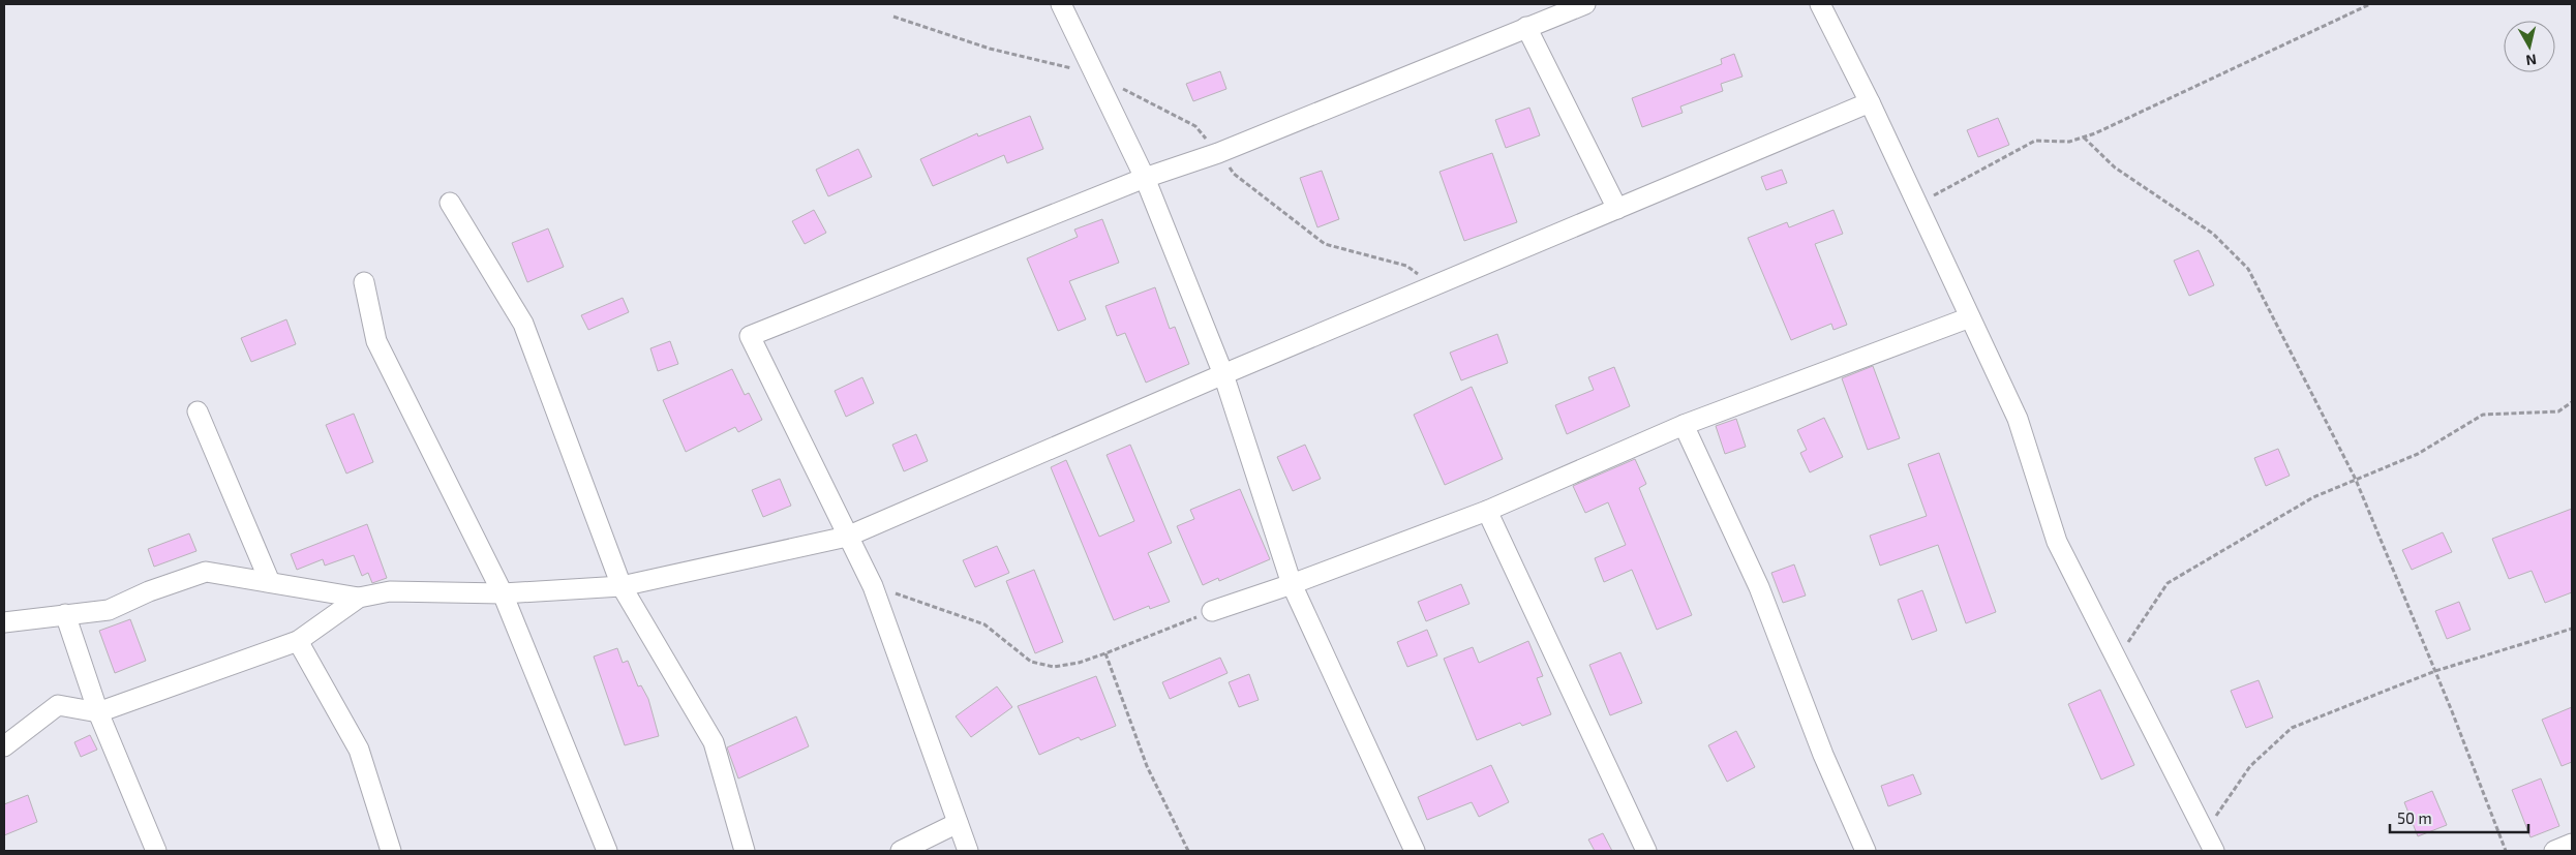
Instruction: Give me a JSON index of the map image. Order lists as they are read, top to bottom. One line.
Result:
{"scale_bar":"50 m","north":"bottom"}
